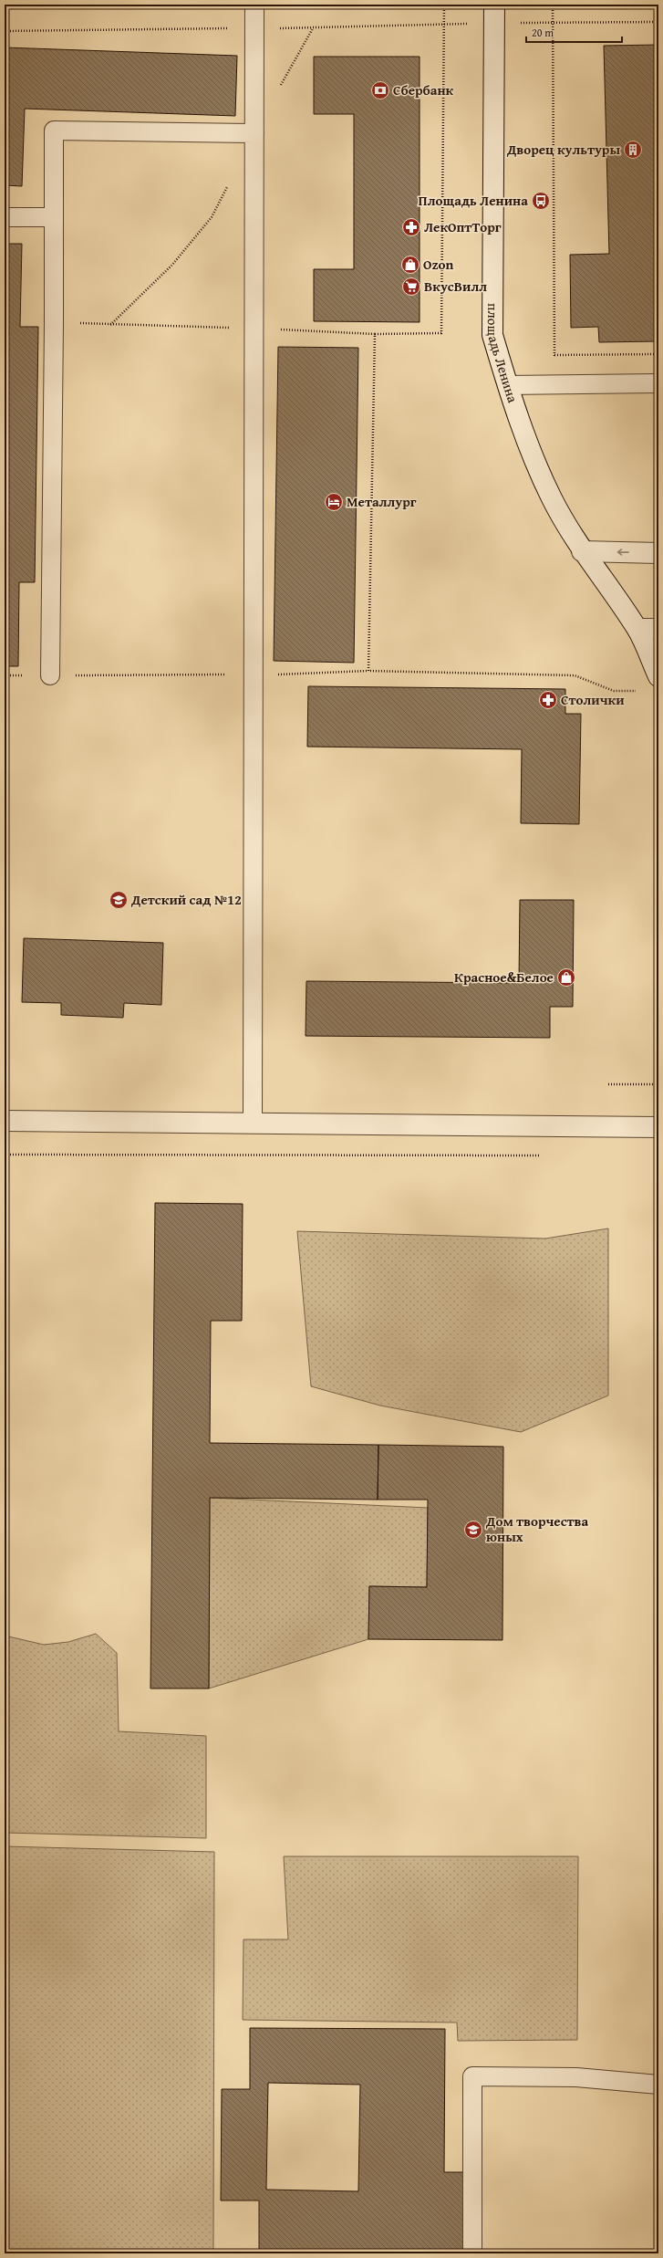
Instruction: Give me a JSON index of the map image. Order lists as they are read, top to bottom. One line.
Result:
{"streets":{"street":["площадь Ленина"]},"places":{"bank":["Сбербанк"],"building":["Дворец культуры"],"bus stop":["Площадь Ленина"],"pharmacy":["ЛекОптТорг","Столички"],"shop":["Ozon","Красное&Белое"],"supermarket":["ВкусВилл"],"hotel":["Металлург"],"school or university":["Детский cад №12","Дом творчества юных"]},"scale_bar":"20 m"}
